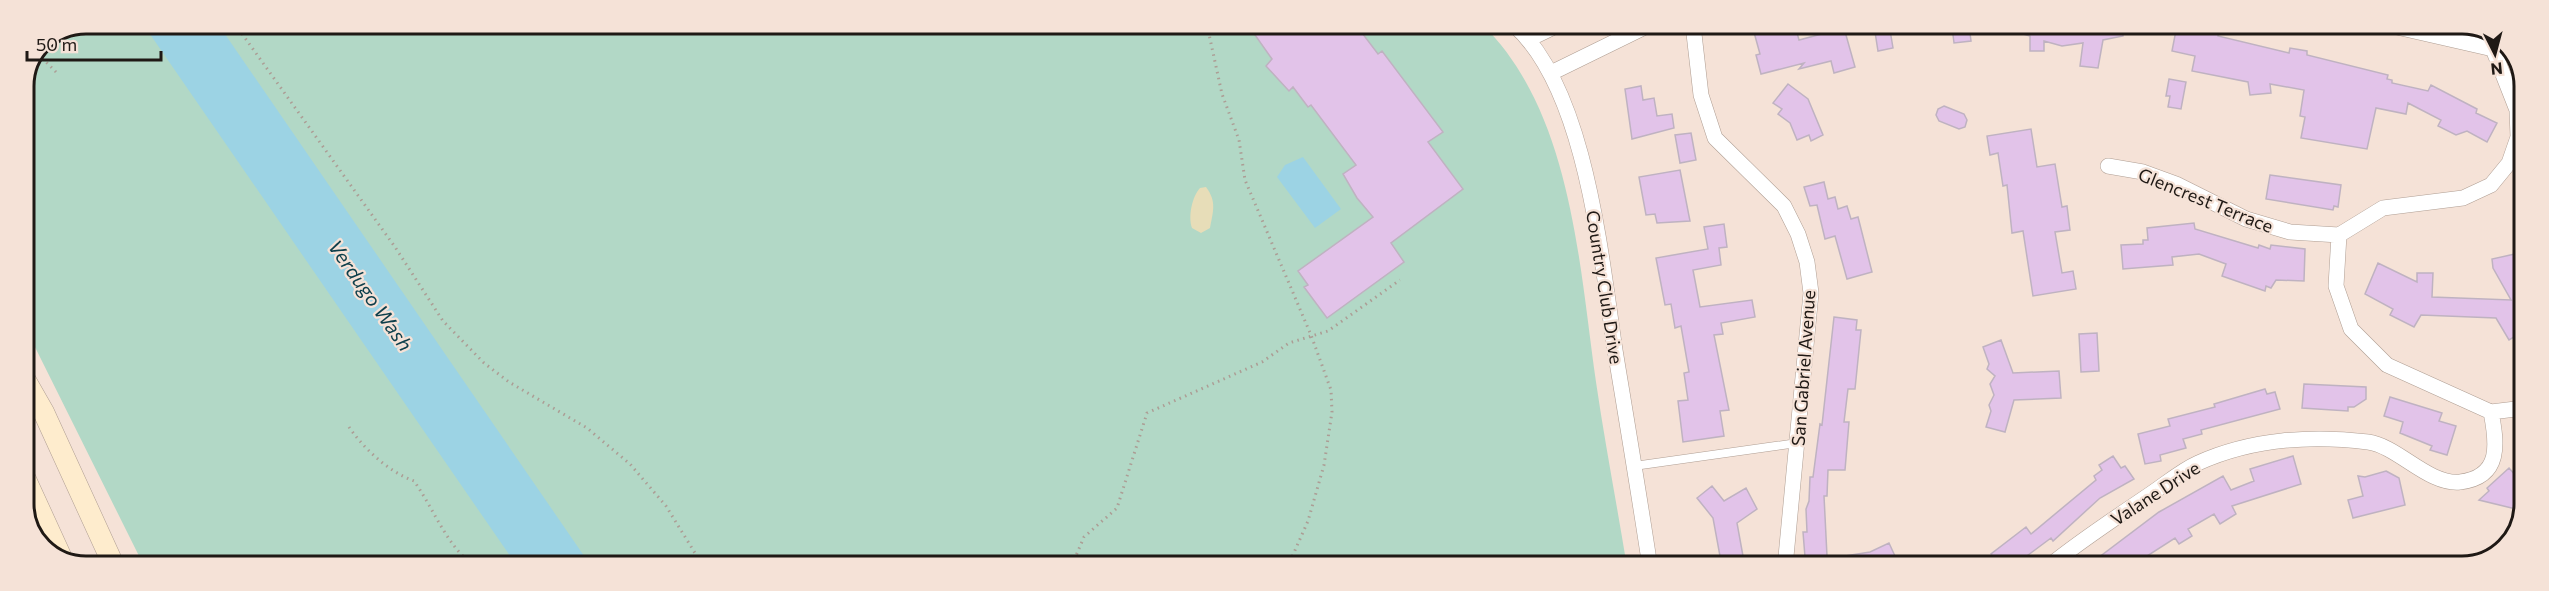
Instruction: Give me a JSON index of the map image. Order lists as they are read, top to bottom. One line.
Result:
{"streets":{"street":["Glencrest Terrace","Country Club Drive","San Gabriel Avenue","Valane Drive"]},"water":["Verdugo Wash"],"scale_bar":"50 m","north":"bottom"}
